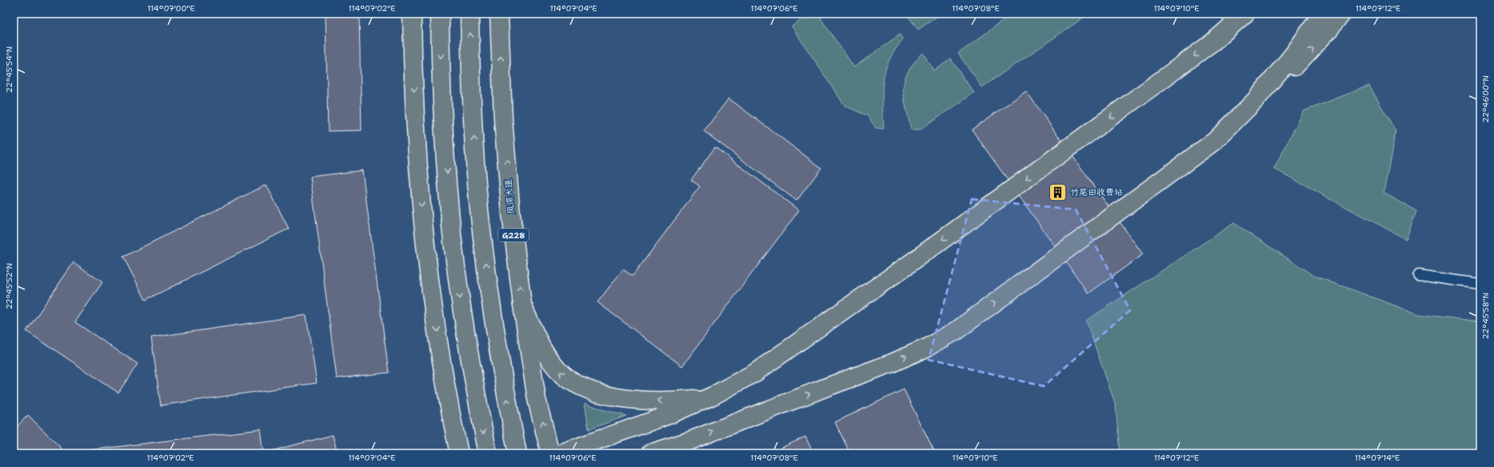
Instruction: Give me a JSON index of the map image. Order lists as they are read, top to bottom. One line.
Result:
{"streets":{"highway":["凤深大道","G228"]},"places":{"building":["竹尾田收费站"]},"coordinates":["114°07'00\"E","114°07'02\"E","114°07'04\"E","114°07'06\"E","114°07'08\"E","114°07'10\"E","114°07'12\"E","22°45'54\"N","22°46'00\"N","22°45'52\"N","22°45'58\"N","114°07'14\"E"]}
